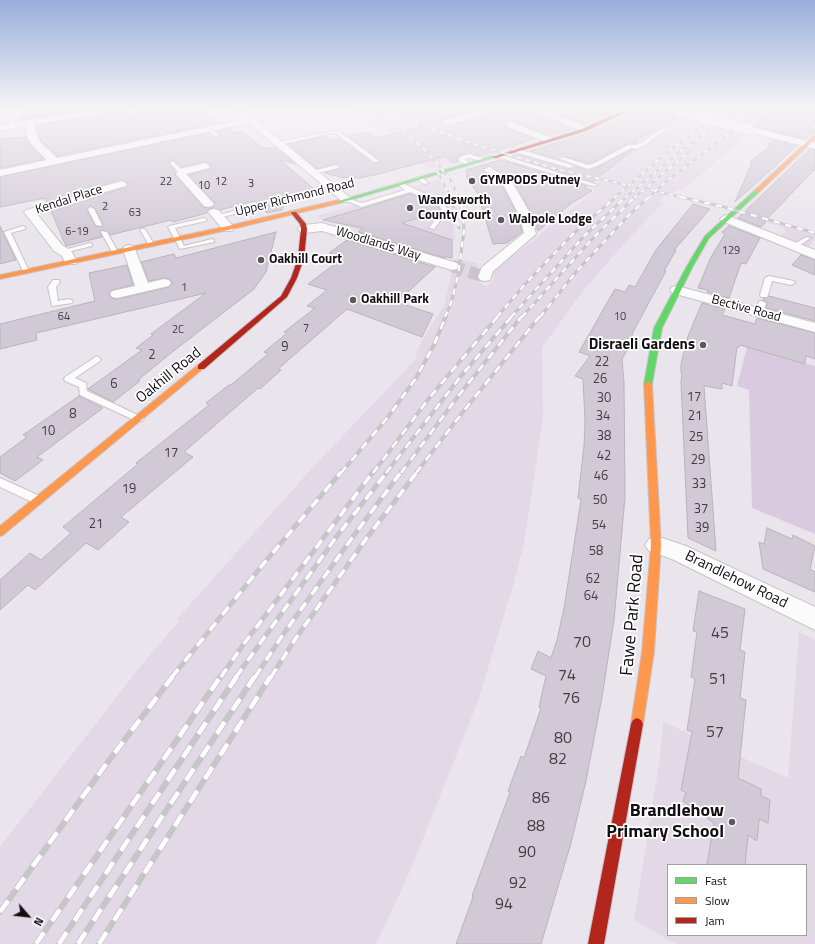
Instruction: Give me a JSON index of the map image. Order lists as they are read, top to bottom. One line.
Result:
{"streets":{"main road":["Upper Richmond Road","Oakhill Road","Fawe Park Road"],"street":["Kendal Place","Woodlands Way","Bective Road","Brandlehow Road"]},"crossings":[["Upper Richmond Road","Kendal Place"],["Woodlands Way","Oakhill Road"],["Bective Road","Fawe Park Road"],["Brandlehow Road","Fawe Park Road"]],"places":["GYMPODS Putney","Wandsworth County Court","Walpole Lodge","Oakhill Court","Oakhill Park","Disraeli Gardens","Brandlehow Primary School"],"house_numbers":["22","12","3","10","2","63","6-19","129","1","64","10","7","2C","9","2","22","26","6","17","30","8","34","21","10","38","25","17","42","29","46","33","19","50","37","21","54","39","58","62","64","45","70","74","51","76","57","80","82","86","88","90","92","94"],"legend":["Fast","Slow","Jam"],"north":"bottom right"}
